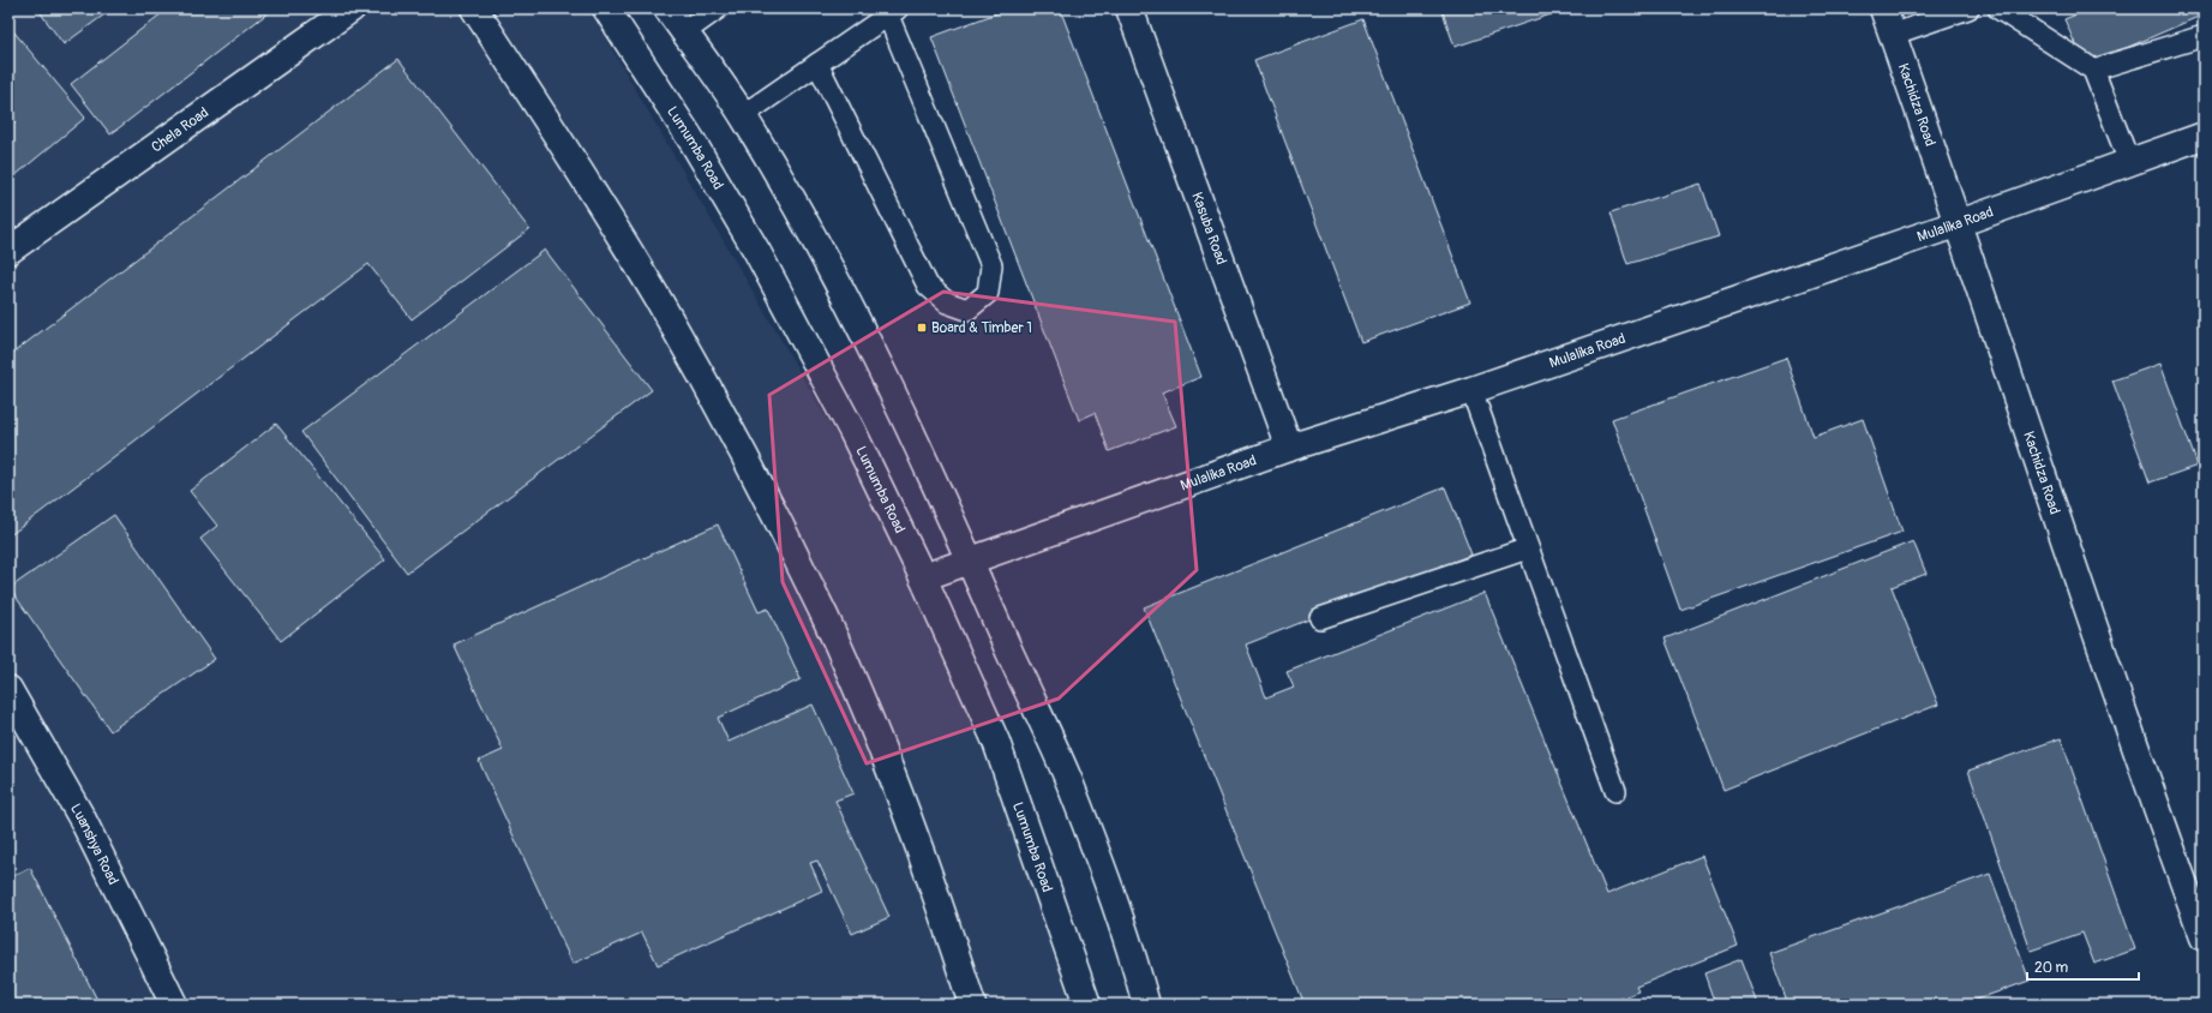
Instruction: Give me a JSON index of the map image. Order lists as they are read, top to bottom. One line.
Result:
{"streets":{"street":["Kachidza Road","Chela Road","Lumumba Road","Mulalika Road","Kasuba Road","Luanshya Road"]},"crossings":[["Kachidza Road","Mulalika Road"],["Lumumba Road","Mulalika Road"],["Mulalika Road","Kasuba Road"]],"places":{"transit":["Board & Timber 1"]},"scale_bar":"20 m"}
